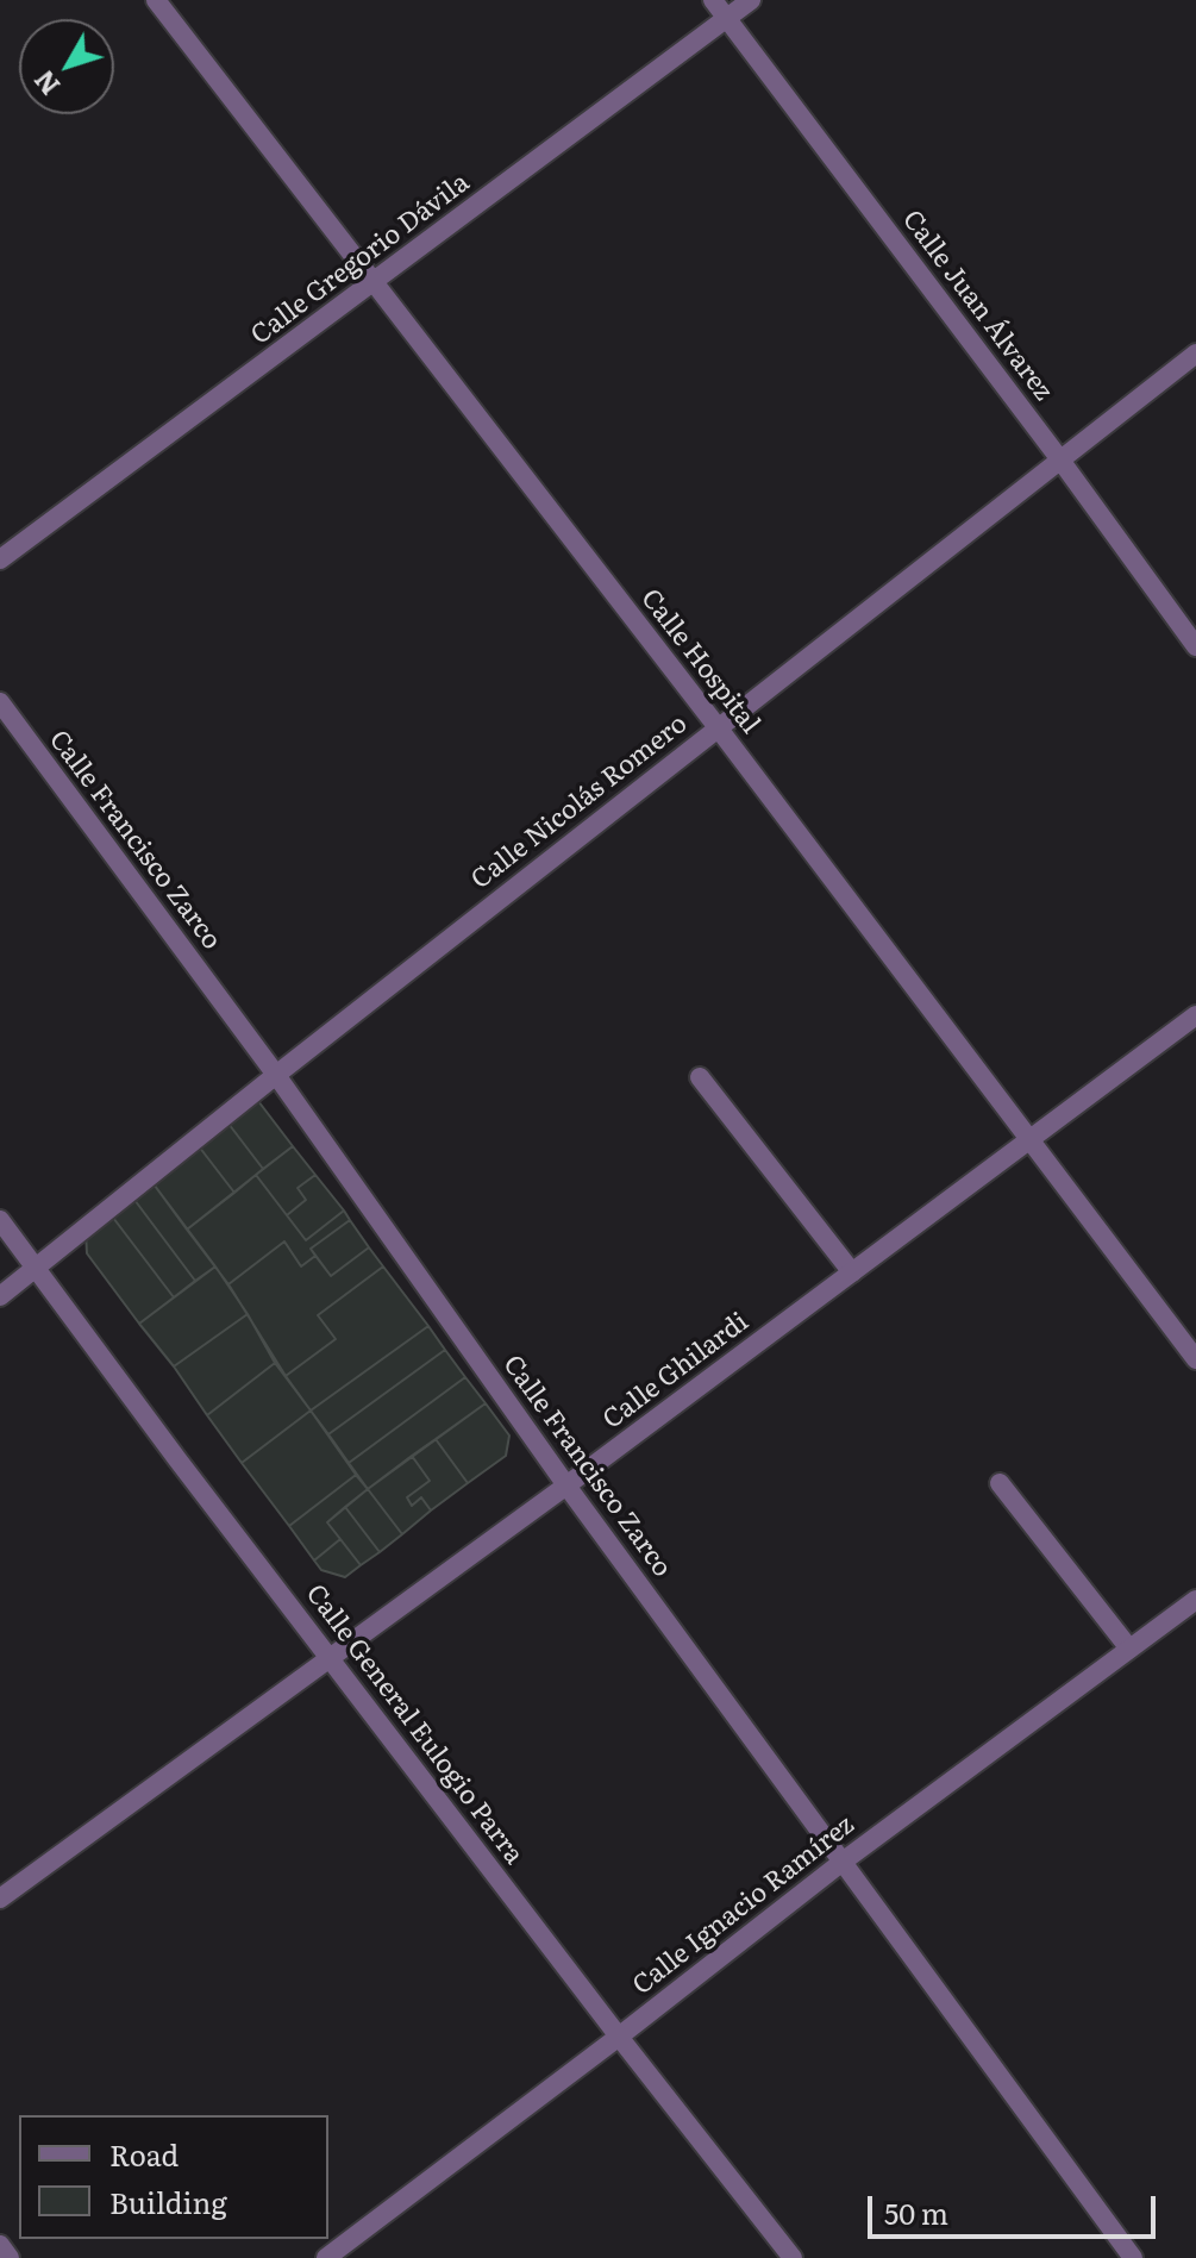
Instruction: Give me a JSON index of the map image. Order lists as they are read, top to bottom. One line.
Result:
{"streets":{"street":["Calle Gregorio Dávila","Calle Juan Álvarez","Calle Hospital","Calle Nicolás Romero","Calle Francisco Zarco","Calle Ghilardi","Calle General Eulogio Parra","Calle Ignacio Ramírez"]},"crossings":[["Calle Gregorio Dávila","Calle Juan Álvarez"],["Calle Gregorio Dávila","Calle Hospital"],["Calle Juan Álvarez","Calle Nicolás Romero"],["Calle Hospital","Calle Nicolás Romero"],["Calle Hospital","Calle Ghilardi"],["Calle Nicolás Romero","Calle Francisco Zarco"],["Calle Nicolás Romero","Calle General Eulogio Parra"],["Calle Francisco Zarco","Calle Ghilardi"],["Calle Francisco Zarco","Calle Ignacio Ramírez"],["Calle Ghilardi","Calle General Eulogio Parra"],["Calle General Eulogio Parra","Calle Ignacio Ramírez"]],"legend":["Road","Building"],"scale_bar":"50 m","north":"bottom left"}
